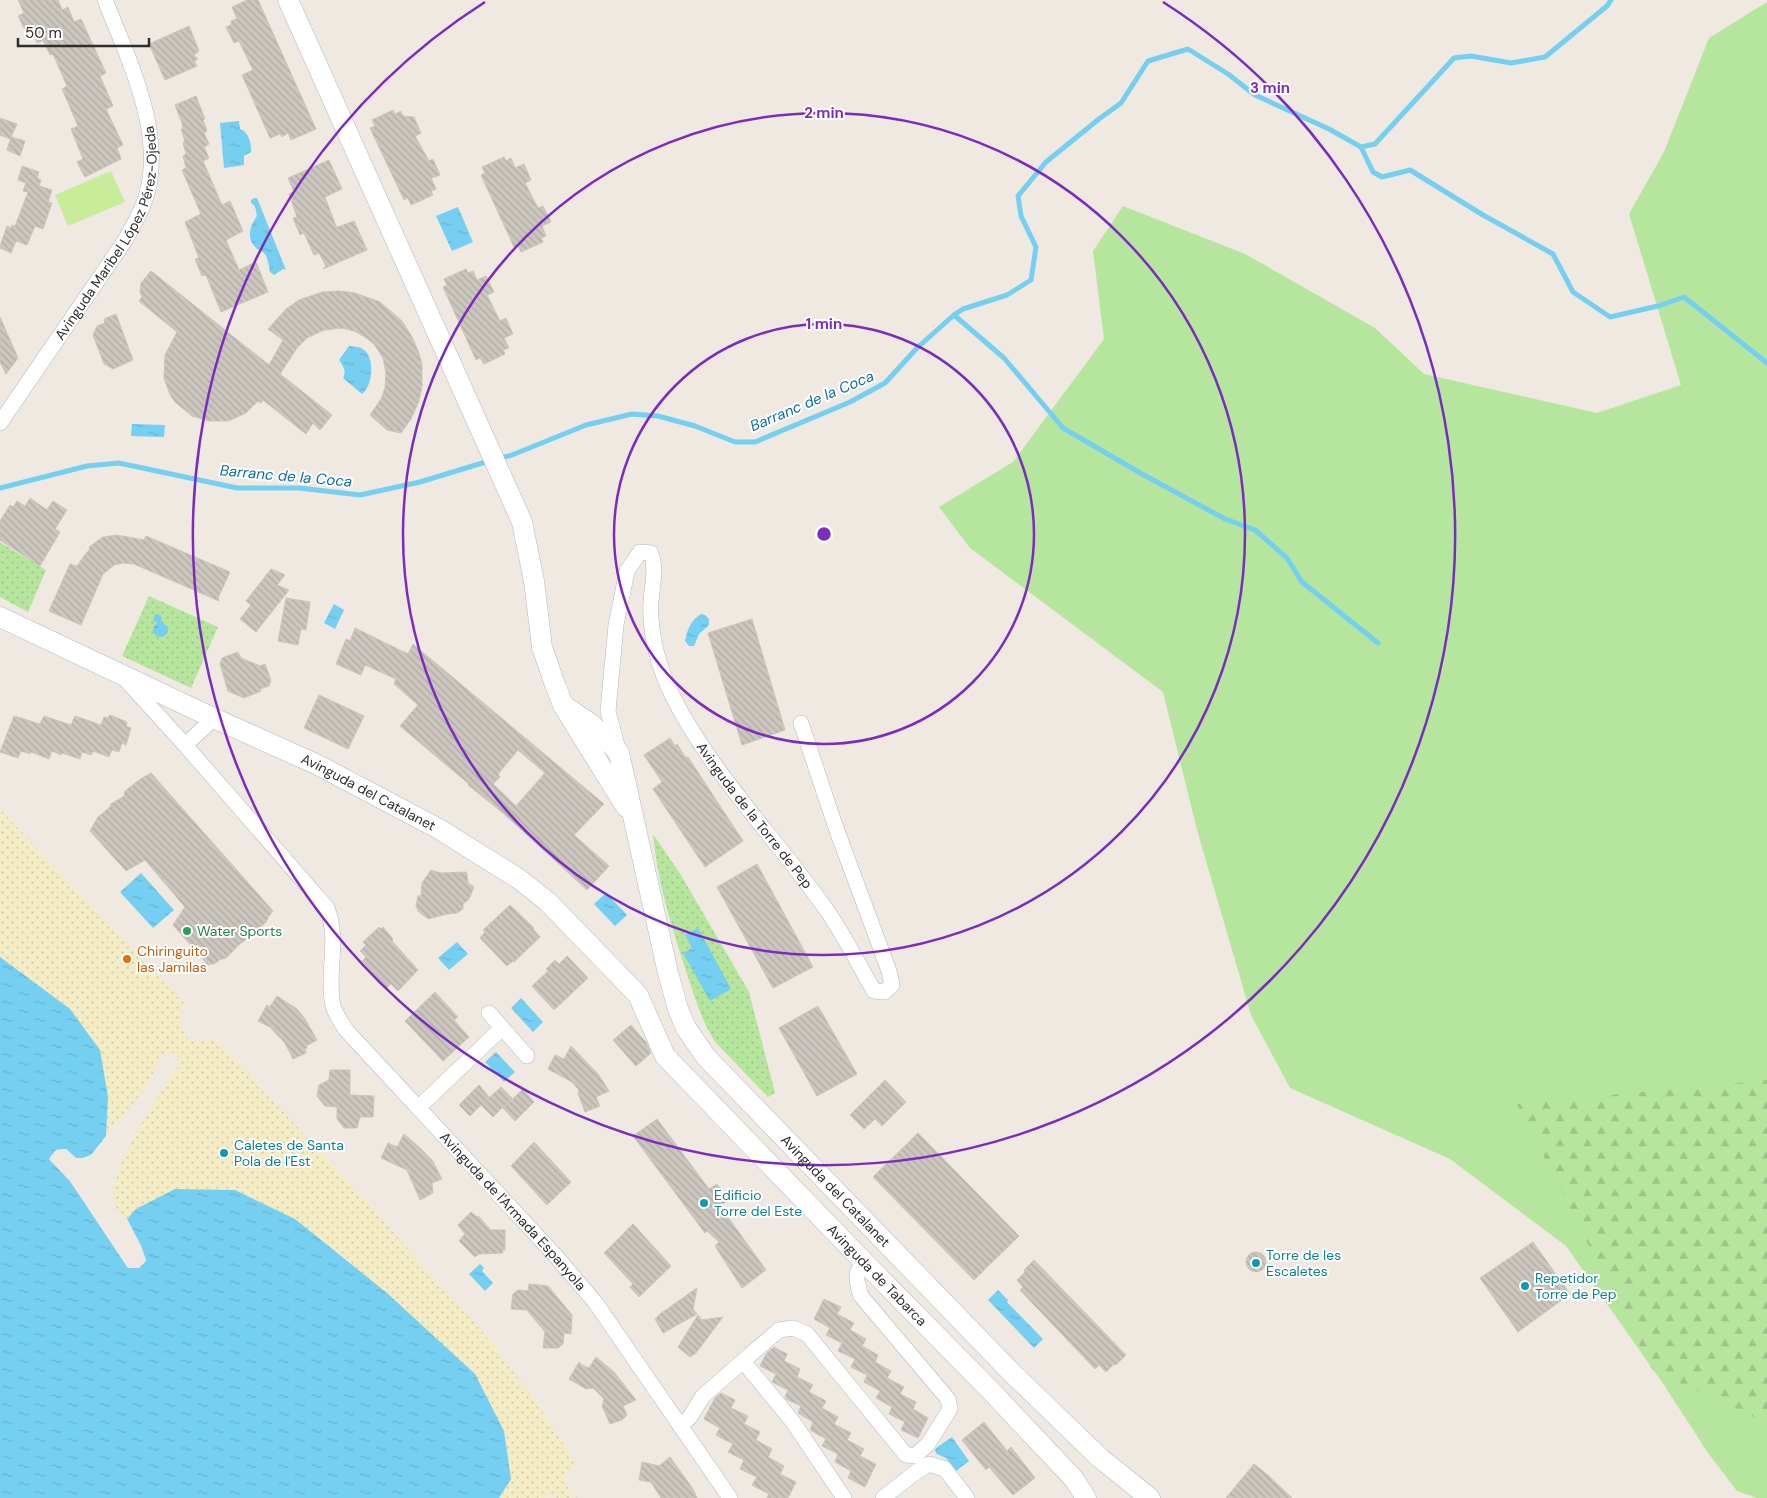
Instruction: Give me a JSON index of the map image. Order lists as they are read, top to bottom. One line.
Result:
{"streets":{"main road":["Avinguda del Catalanet","Avinguda de Tabarca"],"street":["Avinguda Maribel López Pérez-Ojeda","Avinguda de la Torre de Pep","Avinguda de l'Armada Espanyola"]},"crossings":[["Avinguda del Catalanet","Avinguda de la Torre de Pep"],["Avinguda del Catalanet","Avinguda de Tabarca"]],"water":["Barranc de la Coca"],"places":["Water Sports","Chiringuito las Jamilas","Caletes de Santa Pola de l'Est","Edificio Torre del Este","Torre de les Escaletes","Repetidor Torre de Pep"],"scale_bar":"50 m","rings":["3 min","2 min","1 min"]}
